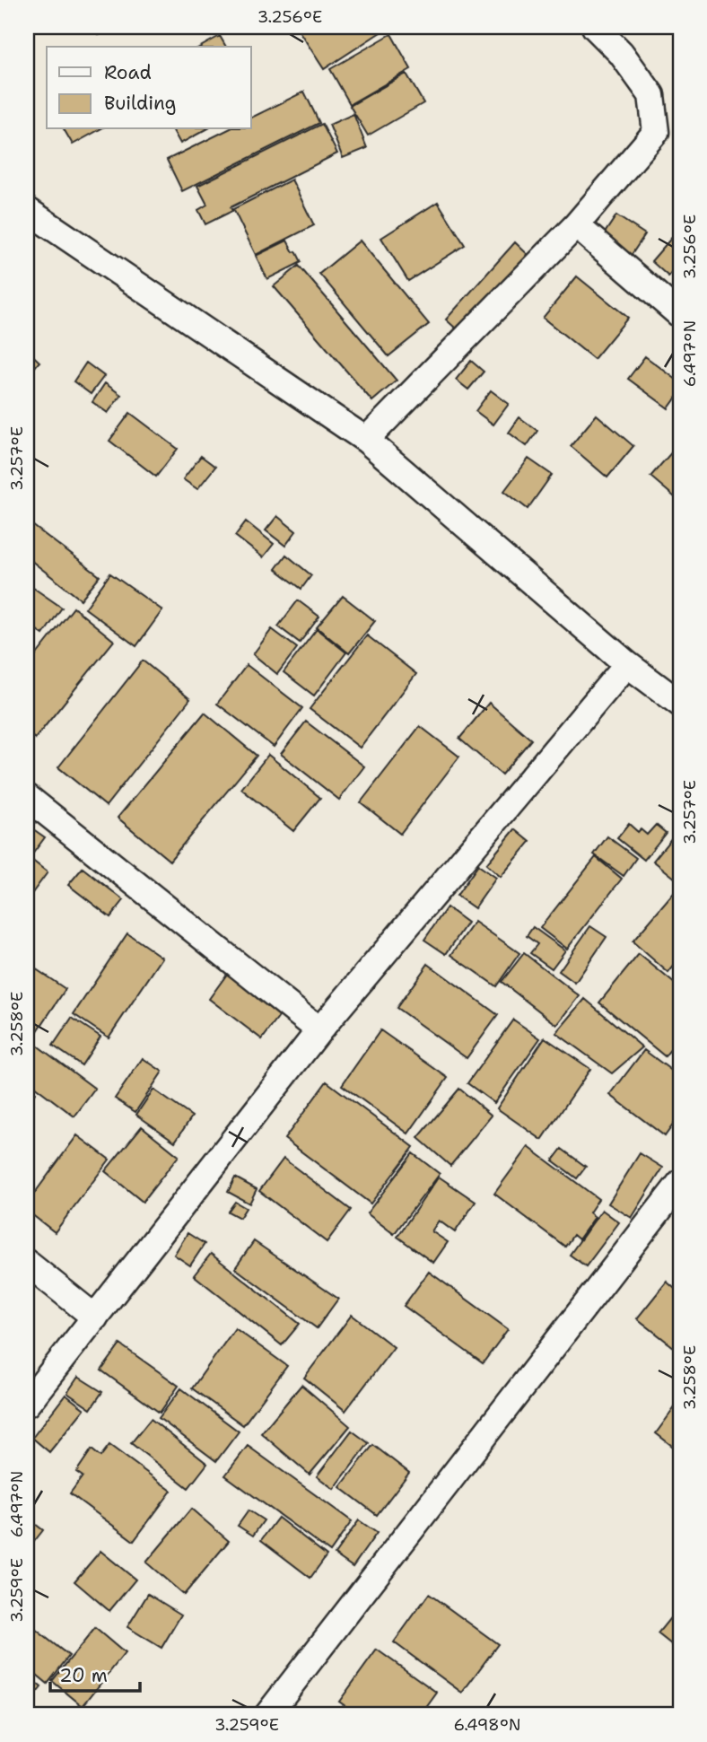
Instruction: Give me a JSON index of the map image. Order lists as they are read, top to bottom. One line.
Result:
{"legend":["Road","Building"],"scale_bar":"20 m","coordinates":["3.256°E","6.497°N","3.257°E","3.258°E","3.259°E","6.498°N"]}
